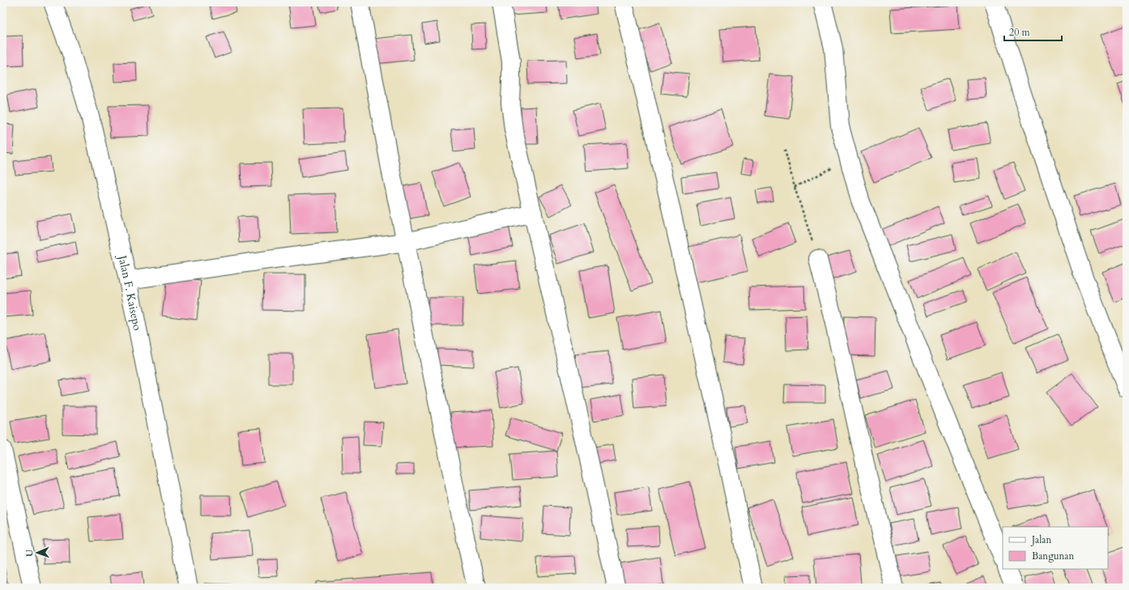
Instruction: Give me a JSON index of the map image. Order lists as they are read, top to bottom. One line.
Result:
{"streets":{"street":["Jalan F. Kaisepo"]},"legend":["Jalan","Bangunan"],"scale_bar":"20 m","north":"left"}
